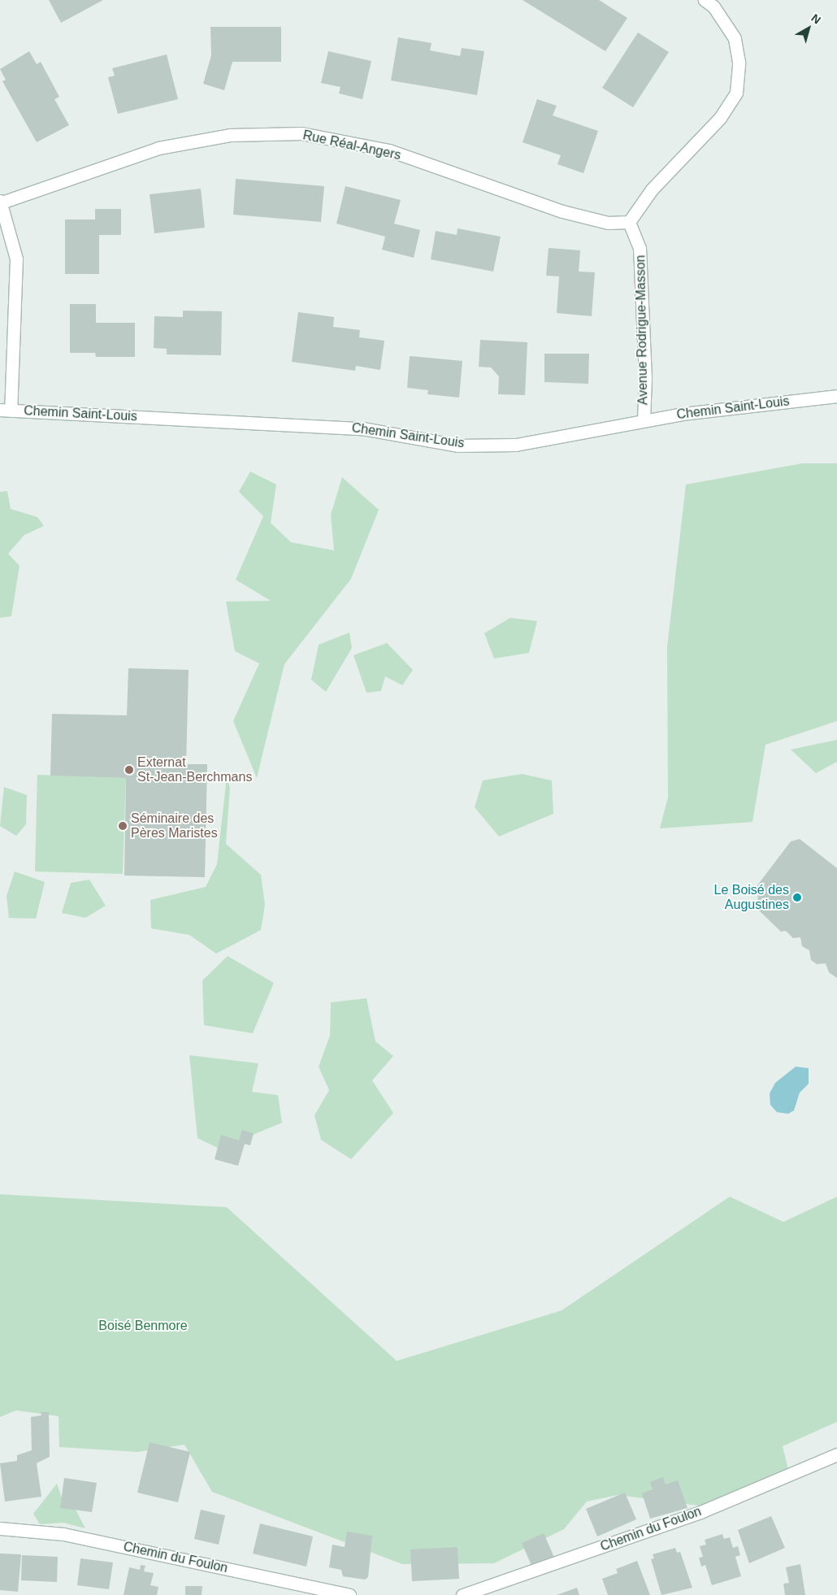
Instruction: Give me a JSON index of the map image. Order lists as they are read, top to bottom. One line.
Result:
{"streets":{"street":["Rue Réal-Angers","Avenue Rodrigue-Masson","Chemin Saint-Louis","Chemin du Foulon"]},"crossings":[["Rue Réal-Angers","Avenue Rodrigue-Masson"],["Avenue Rodrigue-Masson","Chemin Saint-Louis"]],"parks":["Boisé Benmore"],"places":["Externat St-Jean-Berchmans","Séminaire des Pères Maristes","Le Boisé des Augustines"],"north":"top right"}
